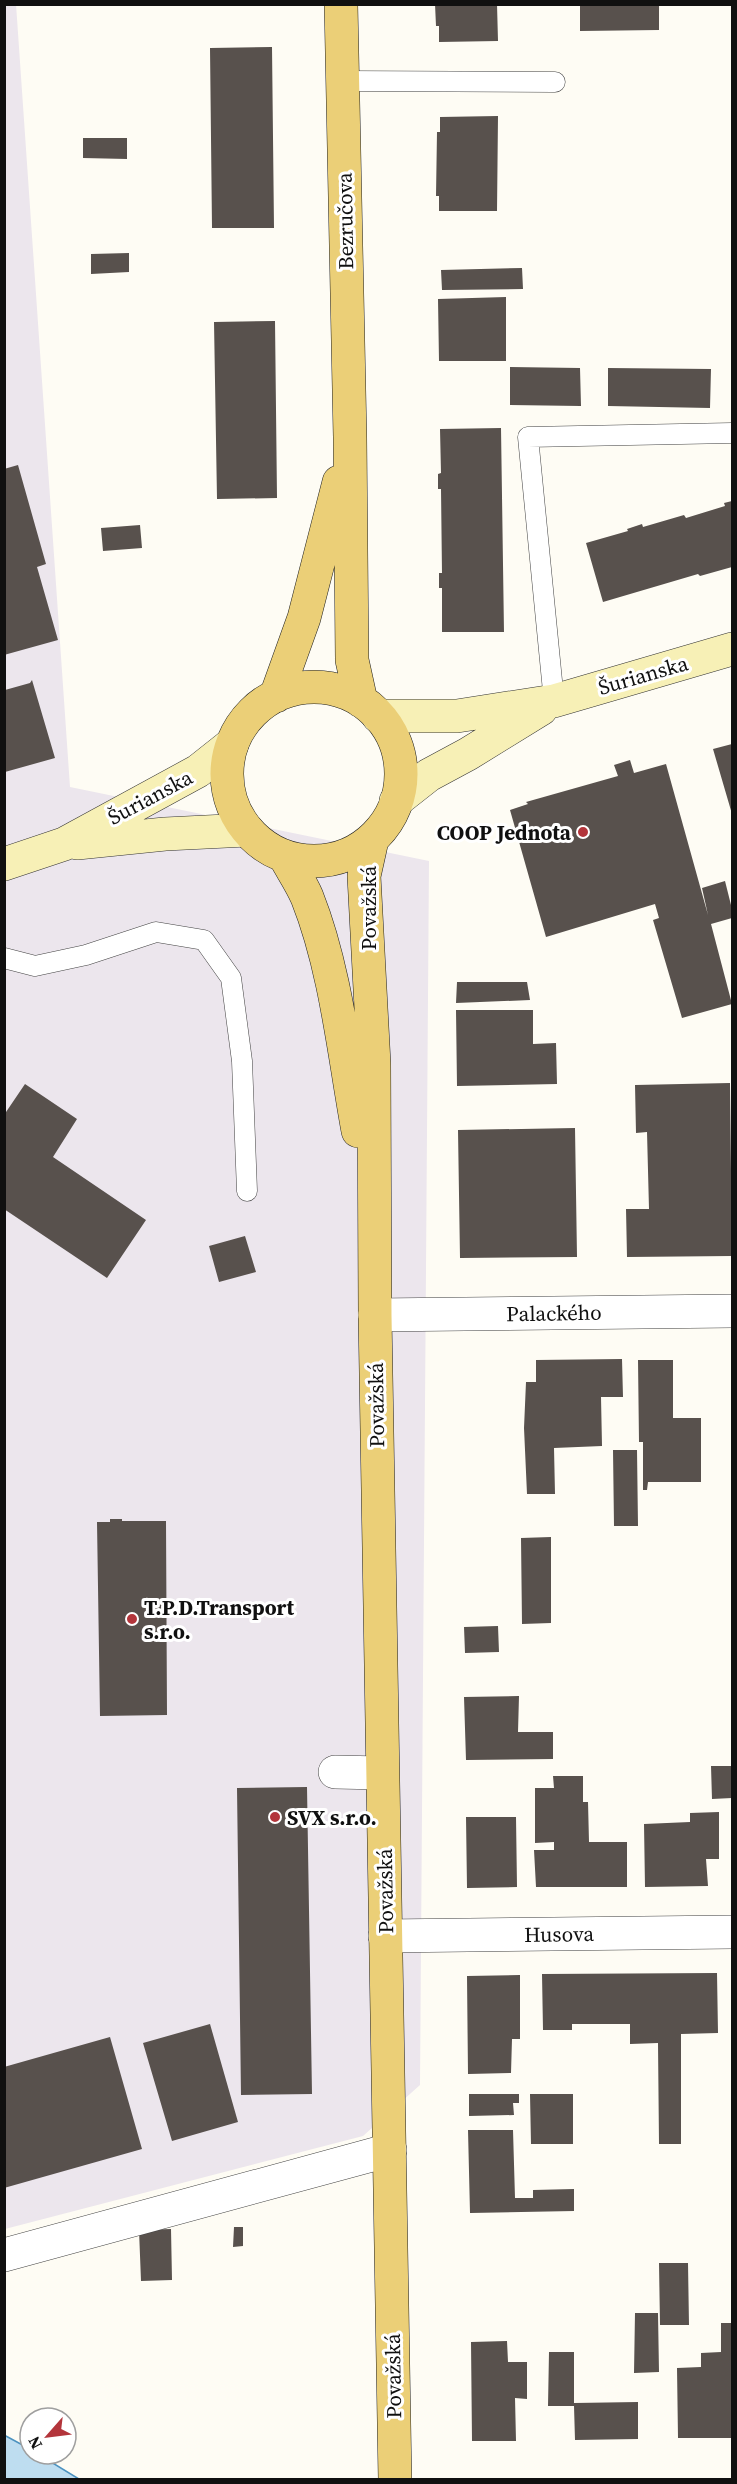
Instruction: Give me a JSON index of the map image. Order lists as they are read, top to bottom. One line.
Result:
{"streets":{"main road":["Bezručova","Považská"],"street":["Šurianska","Palackého","Husova"]},"crossings":[["Bezručova","Šurianska"],["Bezručova","Považská"],["Šurianska","Považská"],["Považská","Palackého"],["Považská","Husova"]],"places":["COOP Jednota","T.P.D.Transport s.r.o.","SVX s.r.o."],"north":"bottom left"}
